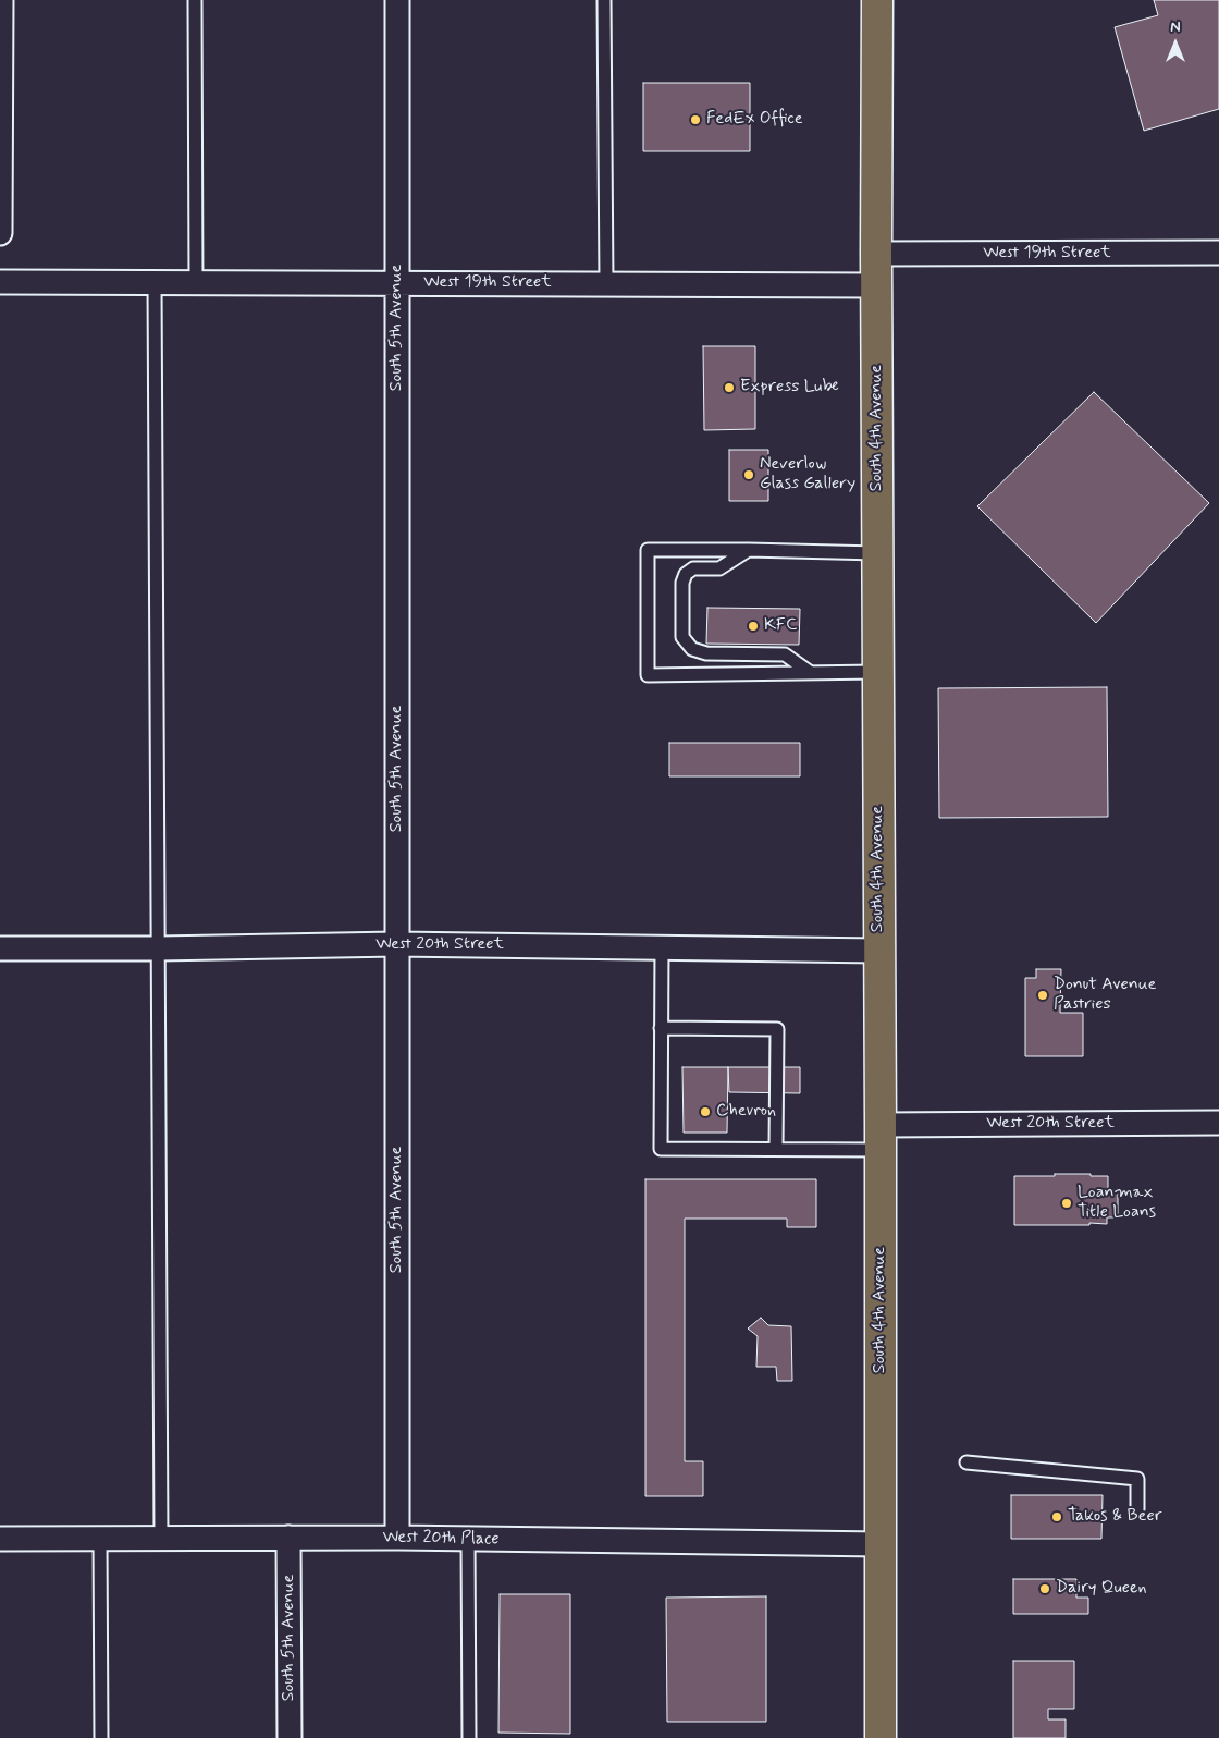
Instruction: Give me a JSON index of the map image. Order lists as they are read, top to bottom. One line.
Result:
{"streets":{"main road":["South 4th Avenue"],"street":["West 19th Street","South 5th Avenue","West 20th Street","West 20th Place"]},"crossings":[["West 19th Street","South 5th Avenue"],["West 19th Street","South 4th Avenue"],["South 5th Avenue","West 20th Street"],["South 5th Avenue","West 20th Place"],["South 4th Avenue","West 20th Street"],["South 4th Avenue","West 20th Place"]],"places":["FedEx Office","Express Lube","Neverlow Glass Gallery","KFC","Donut Avenue Pastries","Chevron","Loanmax Title Loans","Takos & Beer","Dairy Queen"],"north":"top"}
